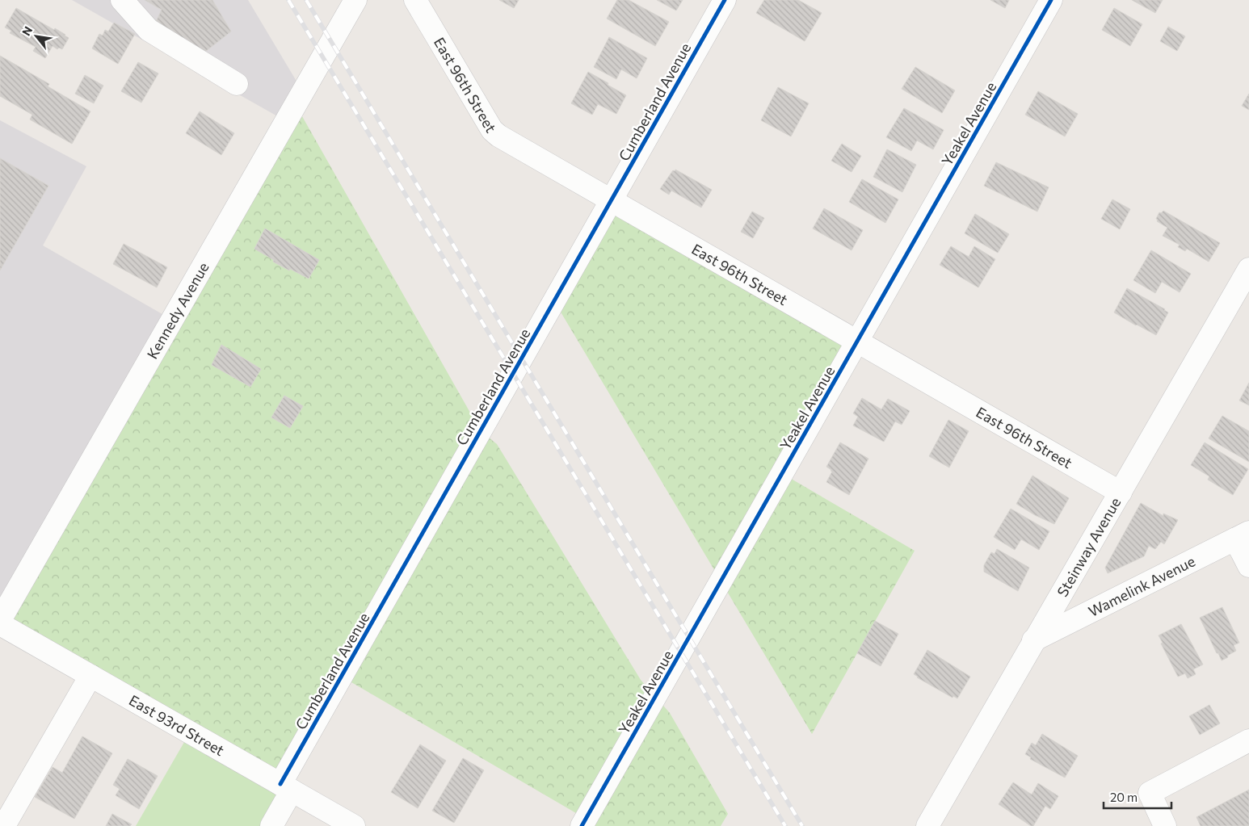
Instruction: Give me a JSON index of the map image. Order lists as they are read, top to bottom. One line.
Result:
{"streets":{"street":["East 96th Street","Cumberland Avenue","Yeakel Avenue","Kennedy Avenue","Steinway Avenue","Wamelink Avenue","East 93rd Street"]},"crossings":[["East 96th Street","Cumberland Avenue"],["East 96th Street","Yeakel Avenue"],["East 96th Street","Steinway Avenue"],["Cumberland Avenue","East 93rd Street"],["Steinway Avenue","Wamelink Avenue"]],"scale_bar":"20 m","north":"top left"}
